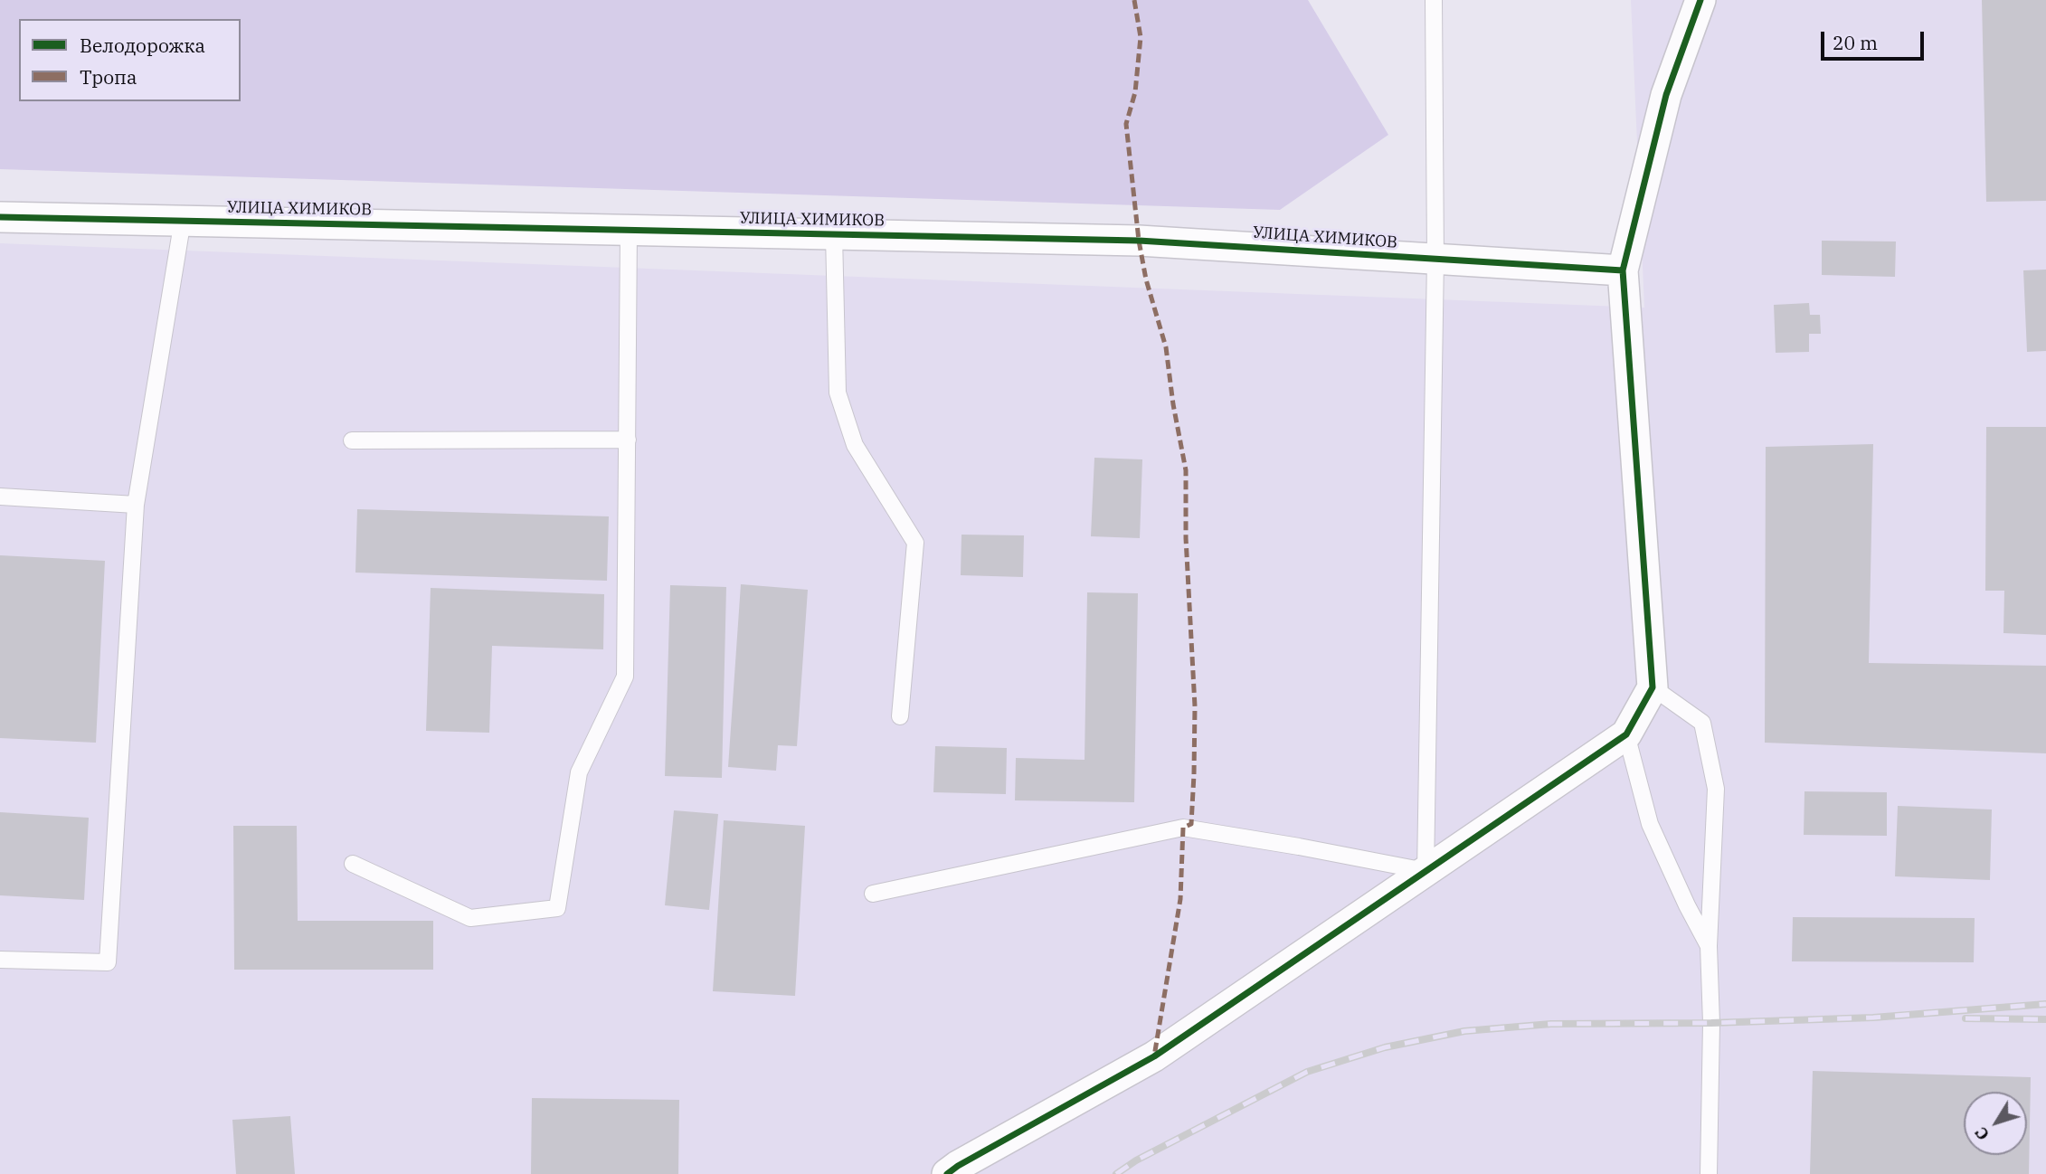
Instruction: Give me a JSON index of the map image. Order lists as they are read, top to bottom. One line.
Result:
{"streets":{"street":["УЛИЦА ХИМИКОВ"]},"legend":["Велодорожка","Тропа"],"scale_bar":"20 m","north":"bottom left"}
